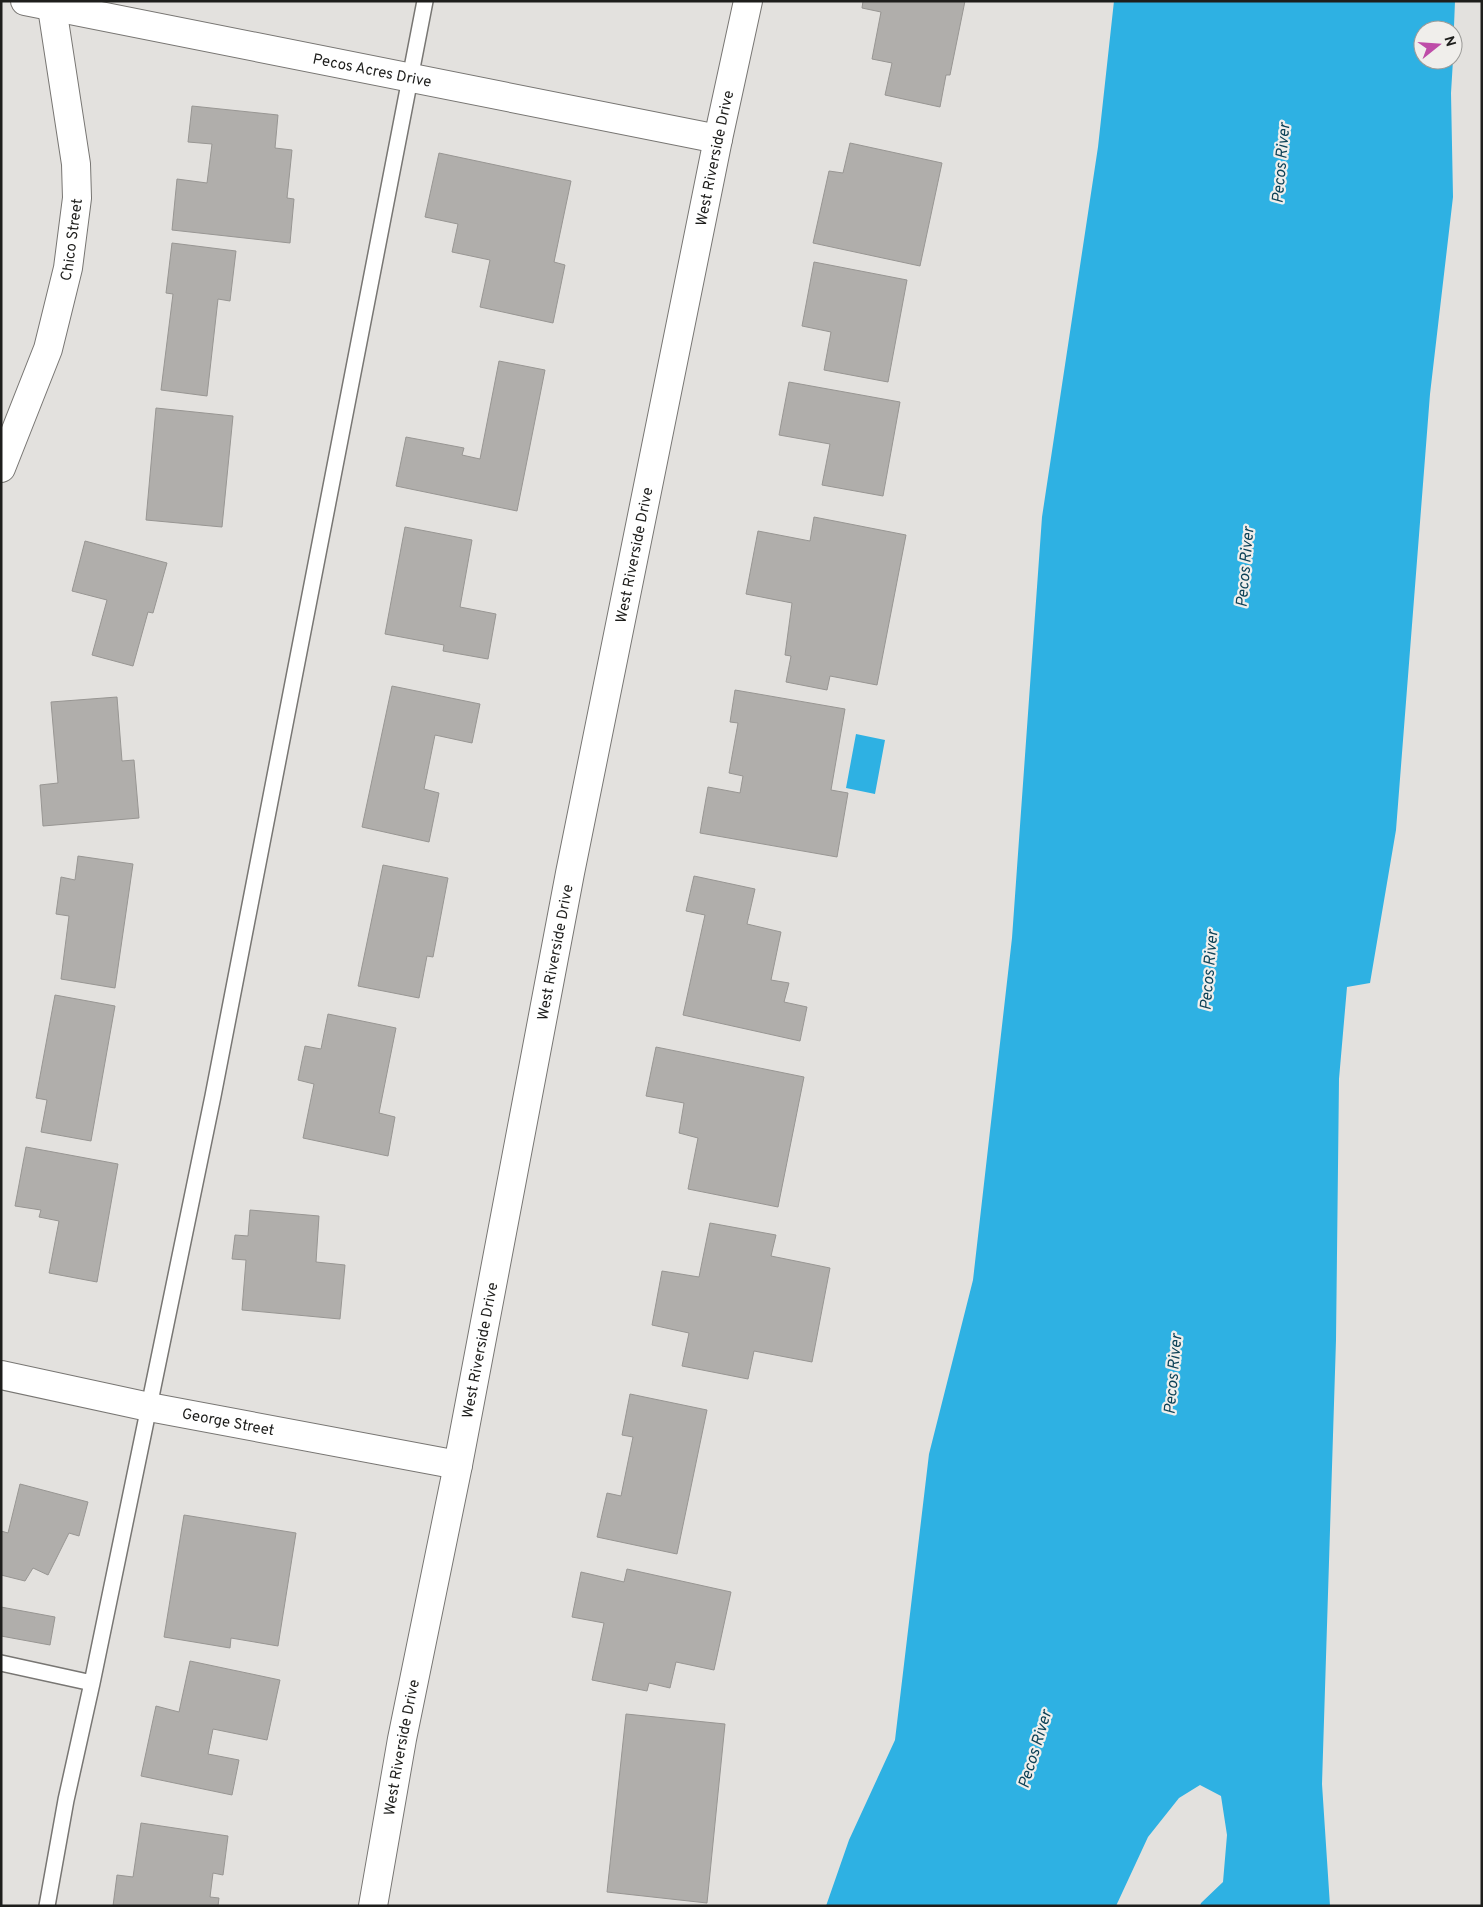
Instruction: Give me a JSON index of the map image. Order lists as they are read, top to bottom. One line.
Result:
{"streets":{"street":["Pecos Acres Drive","West Riverside Drive","Chico Street","George Street"]},"crossings":[["Pecos Acres Drive","West Riverside Drive"],["Pecos Acres Drive","Chico Street"],["West Riverside Drive","George Street"]],"water":["Pecos River"],"north":"right"}
